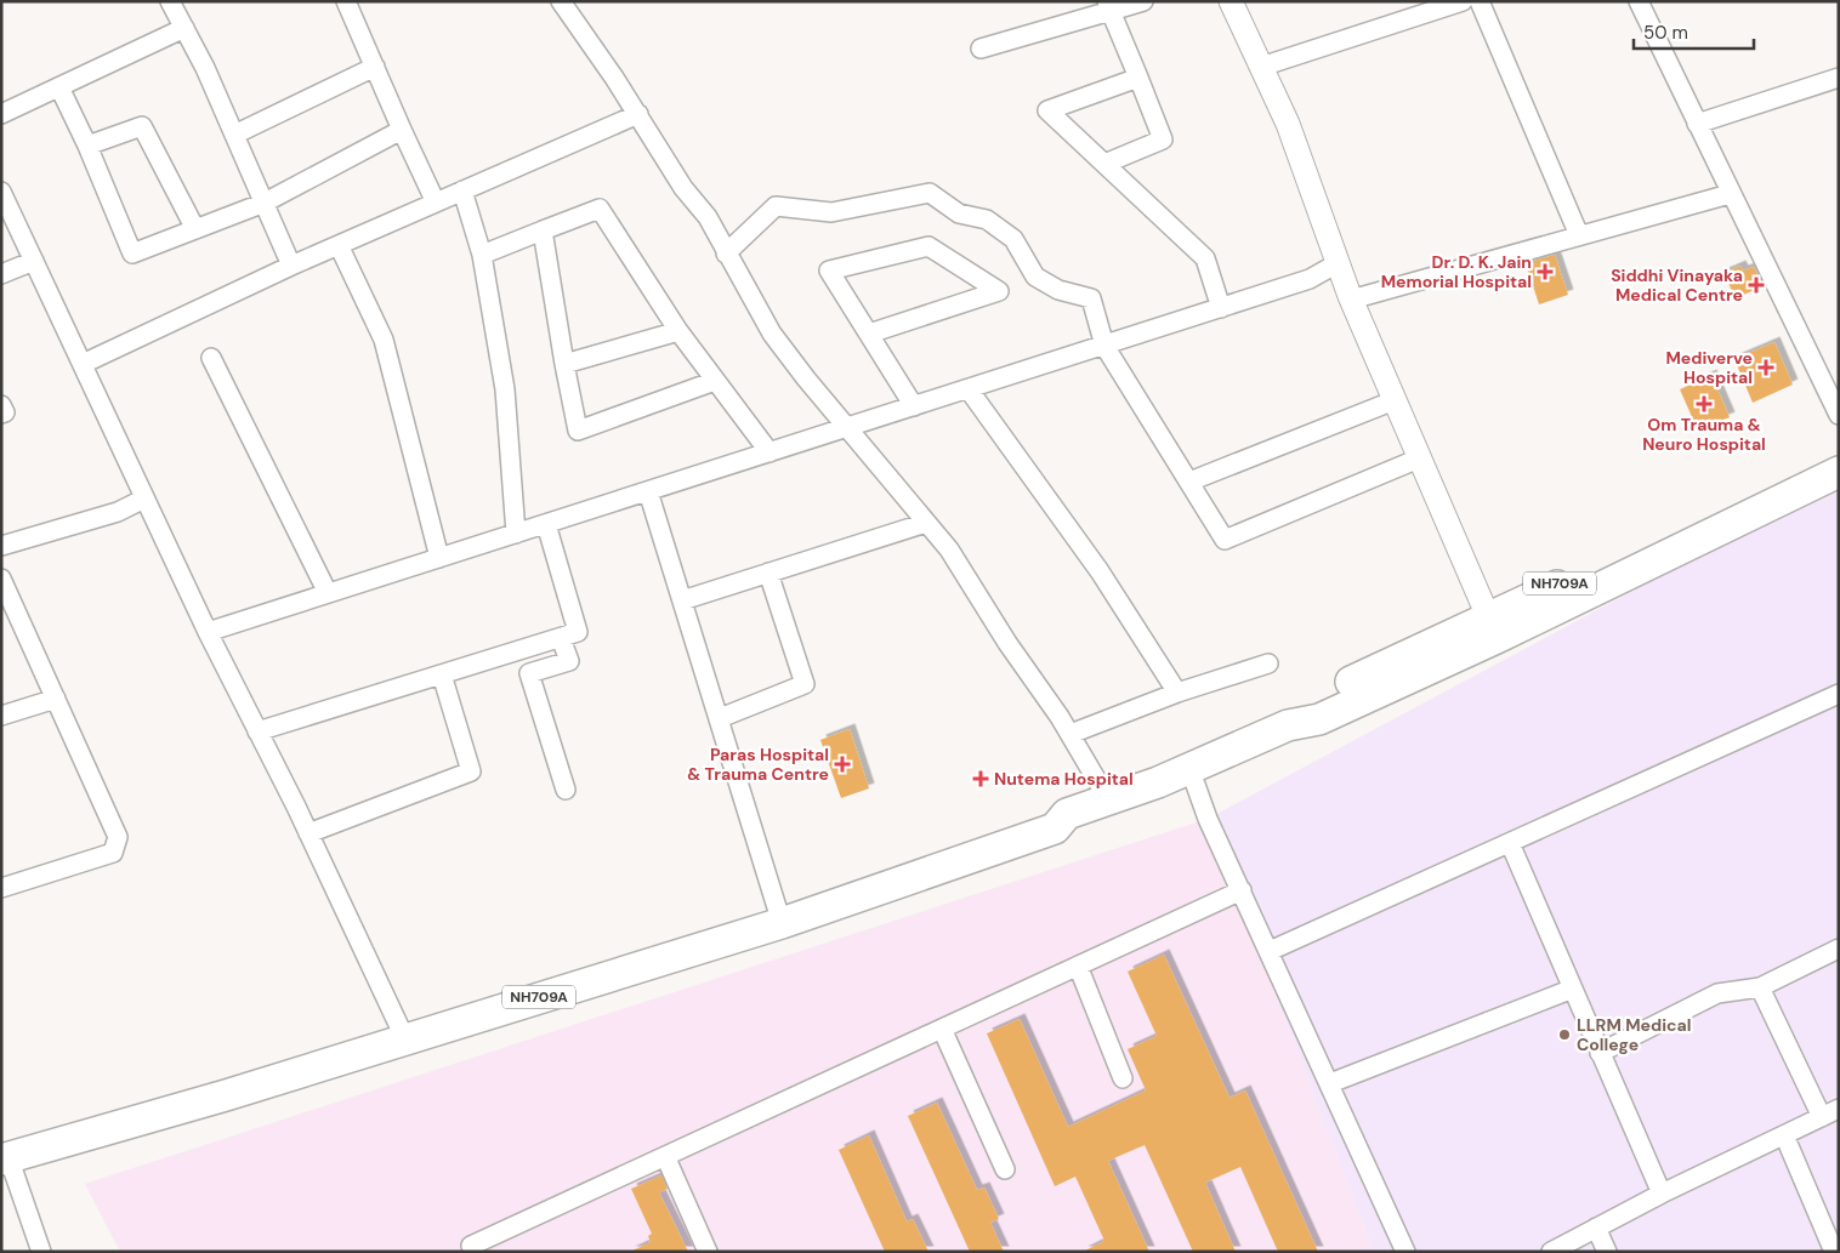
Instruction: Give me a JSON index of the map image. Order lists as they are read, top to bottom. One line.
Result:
{"streets":{"highway":["NH709A"]},"places":{"health":["Dr. D. K. Jain Memorial Hospital","Siddhi Vinayaka Medical Centre","Mediverve Hospital","Om Trauma & Neuro Hospital","Paras Hospital & Trauma Centre","Nutema Hospital"],"other":["LLRM Medical College"]},"scale_bar":"50 m"}
